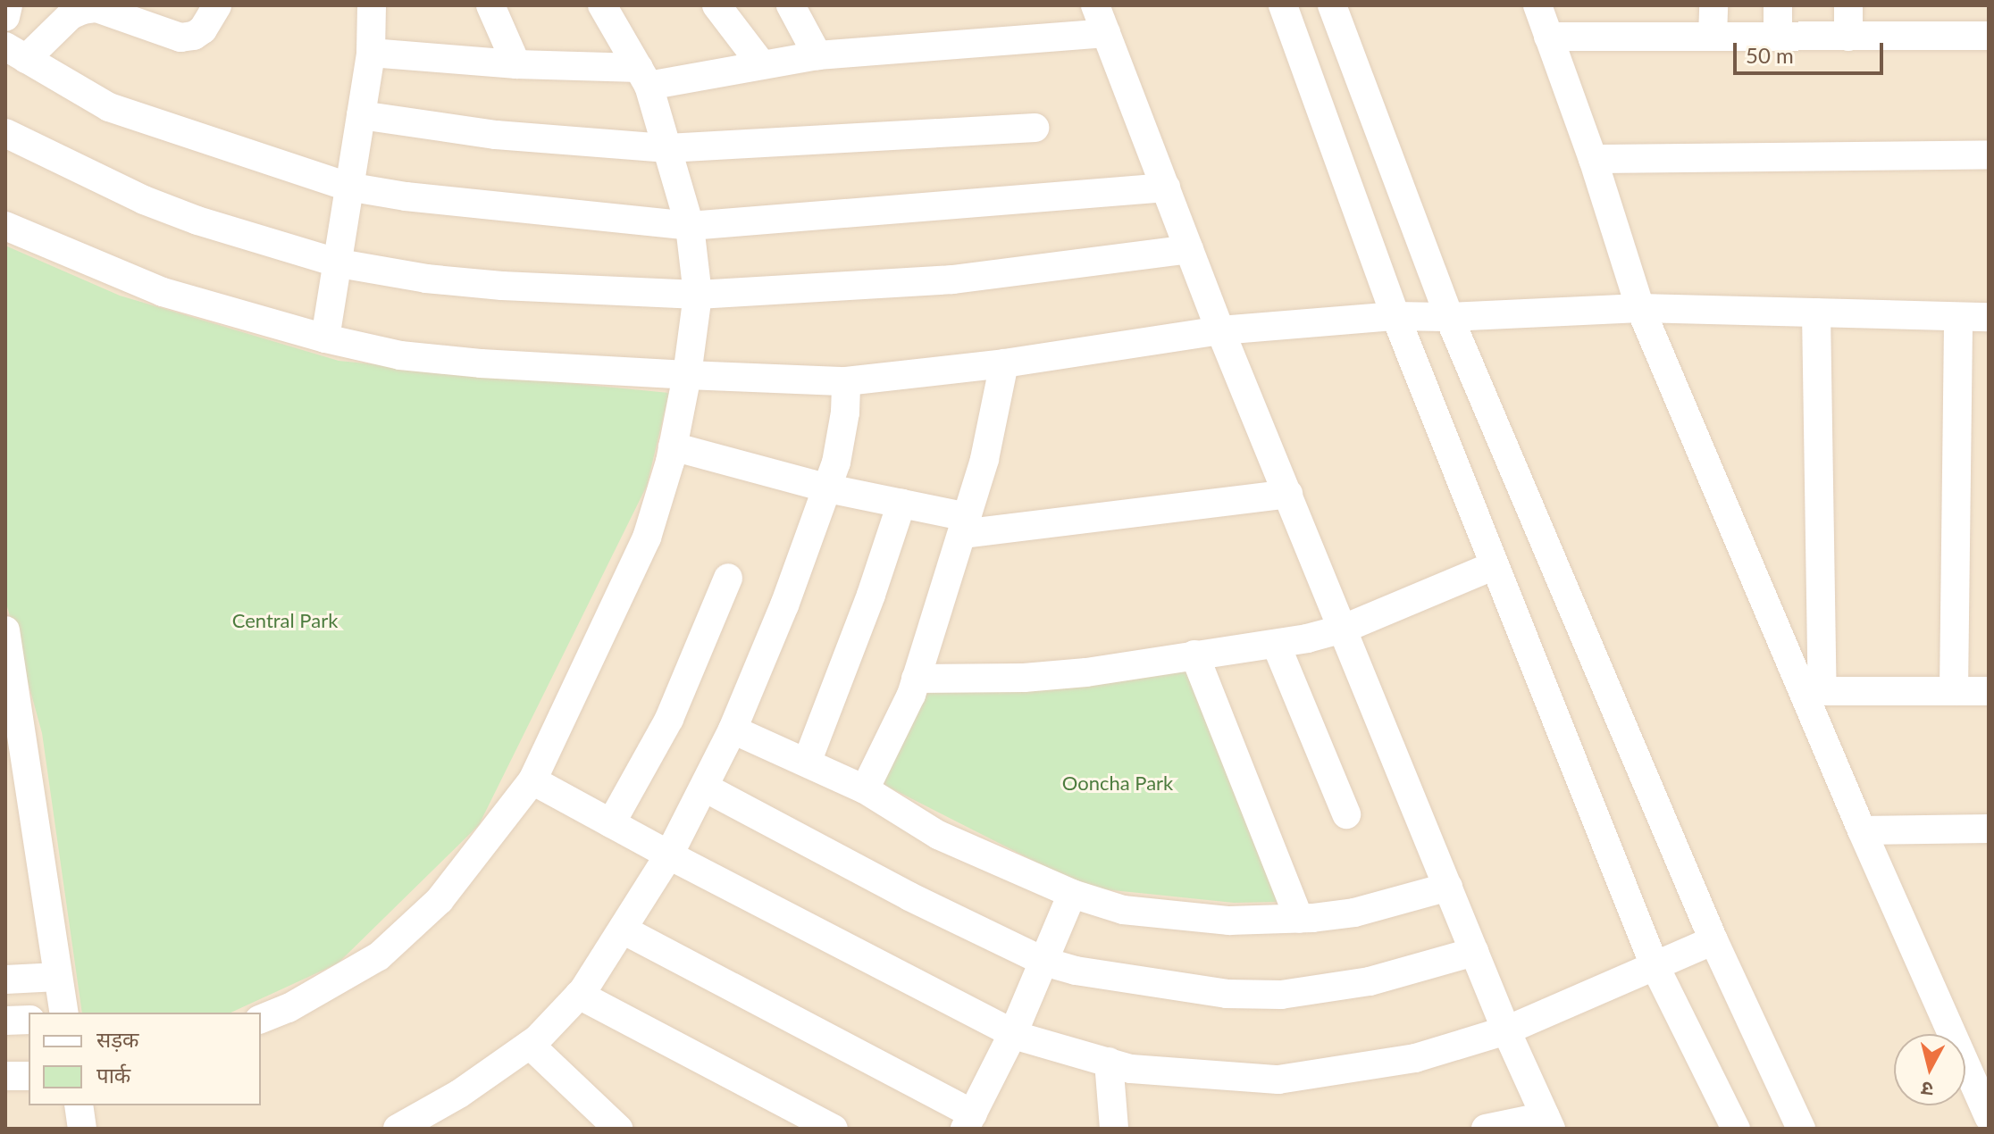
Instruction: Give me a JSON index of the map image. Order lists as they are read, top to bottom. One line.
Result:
{"parks":["Central Park","Ooncha Park"],"legend":["सड़क","पार्क"],"scale_bar":"50 m","north":"bottom"}
